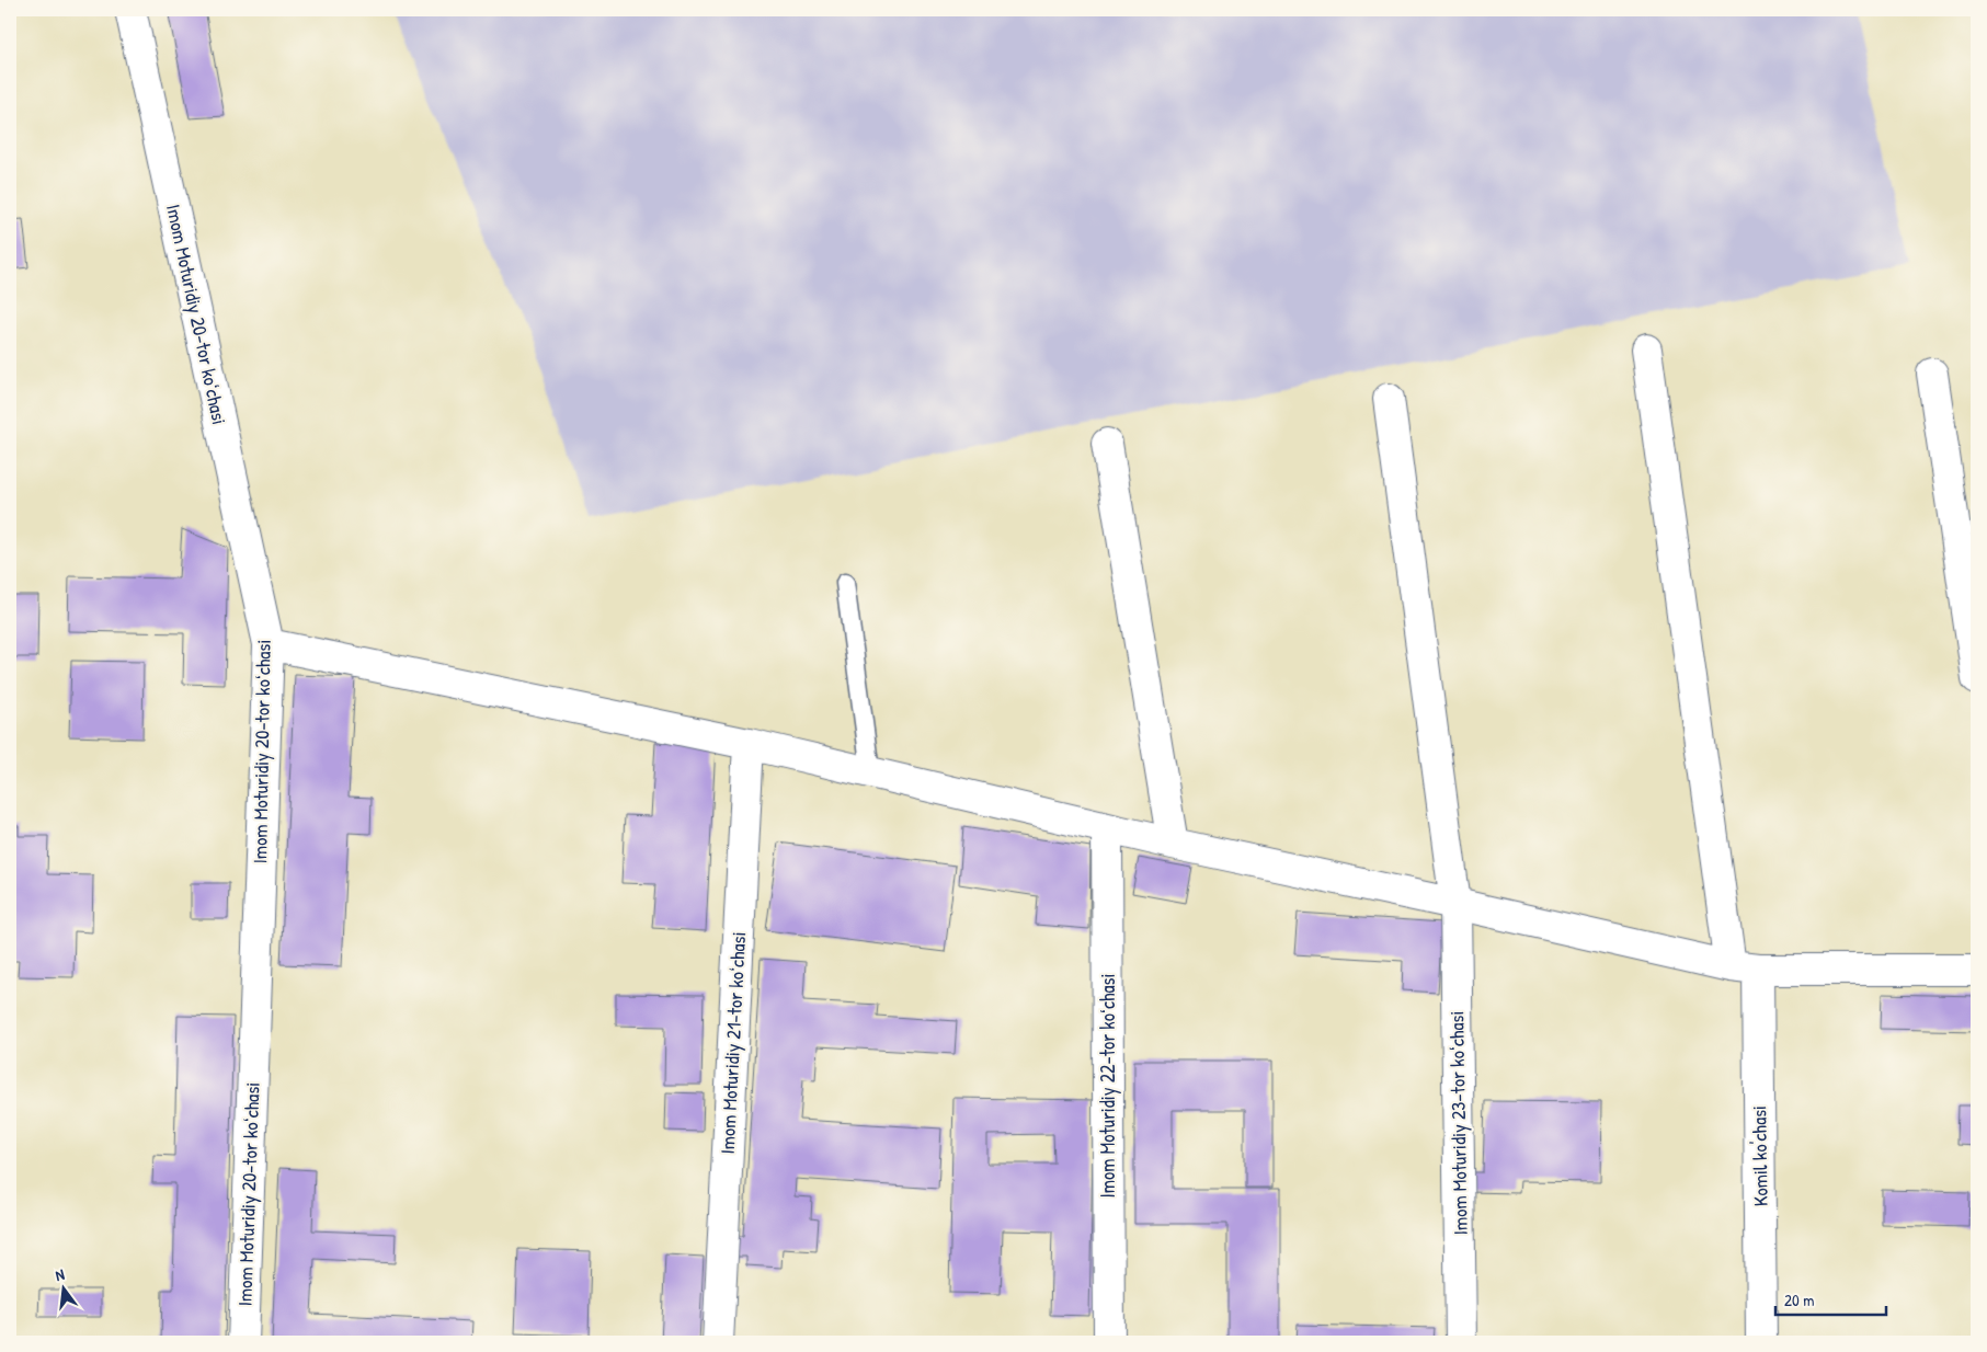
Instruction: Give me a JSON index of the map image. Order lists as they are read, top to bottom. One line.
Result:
{"streets":{"street":["Imom Moturidiy 20-tor koʻchasi","Imom Moturidiy 21-tor koʻchasi","Imom Moturidiy 22-tor koʻchasi","Imom Moturidiy 23-tor koʻchasi","Komil ko'chasi"]},"scale_bar":"20 m","north":"top"}
